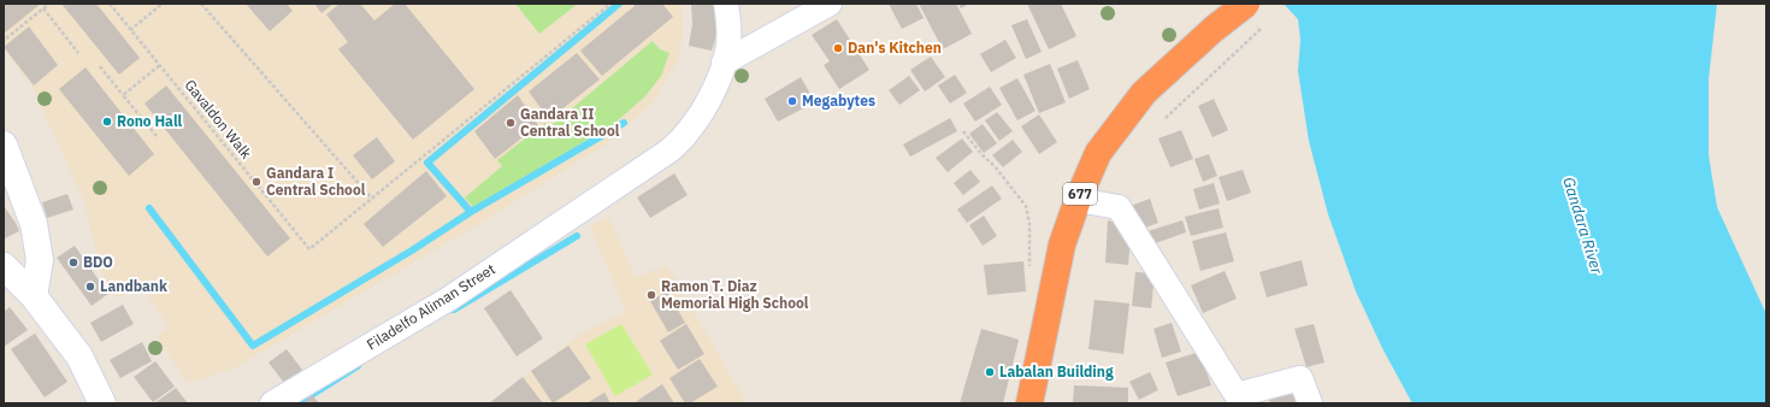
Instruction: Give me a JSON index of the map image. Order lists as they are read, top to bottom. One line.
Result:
{"streets":{"highway":["677"],"street":["Filadelfo Aliman Street"],"path":["Gavaldon Walk"]},"water":["Gandara River"],"places":["Dan's Kitchen","Megabytes","Rono Hall","Gandara II Central School","Gandara I Central School","BDO","Landbank","Ramon T. Diaz Memorial High School","Labalan Building"]}
